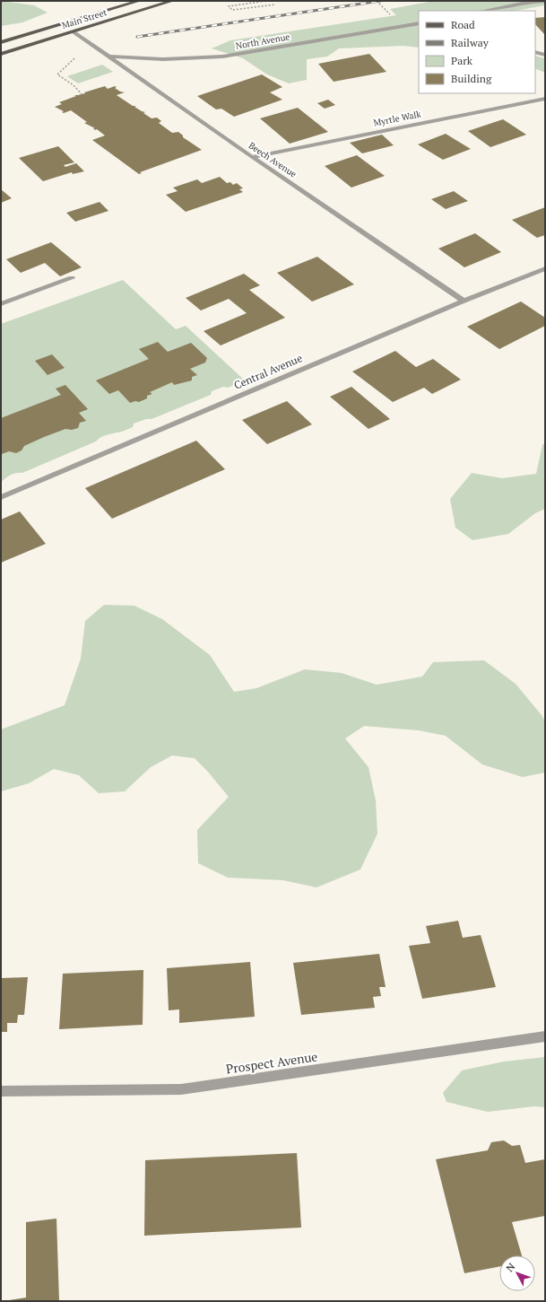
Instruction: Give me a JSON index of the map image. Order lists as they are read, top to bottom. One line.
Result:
{"streets":{"main road":["Main Street"],"street":["North Avenue","Myrtle Walk","Beech Avenue","Central Avenue","Prospect Avenue"]},"crossings":[["Main Street","Beech Avenue"],["North Avenue","Beech Avenue"],["Myrtle Walk","Beech Avenue"],["Beech Avenue","Central Avenue"]],"legend":["Road","Railway","Park","Building"],"north":"top left"}
